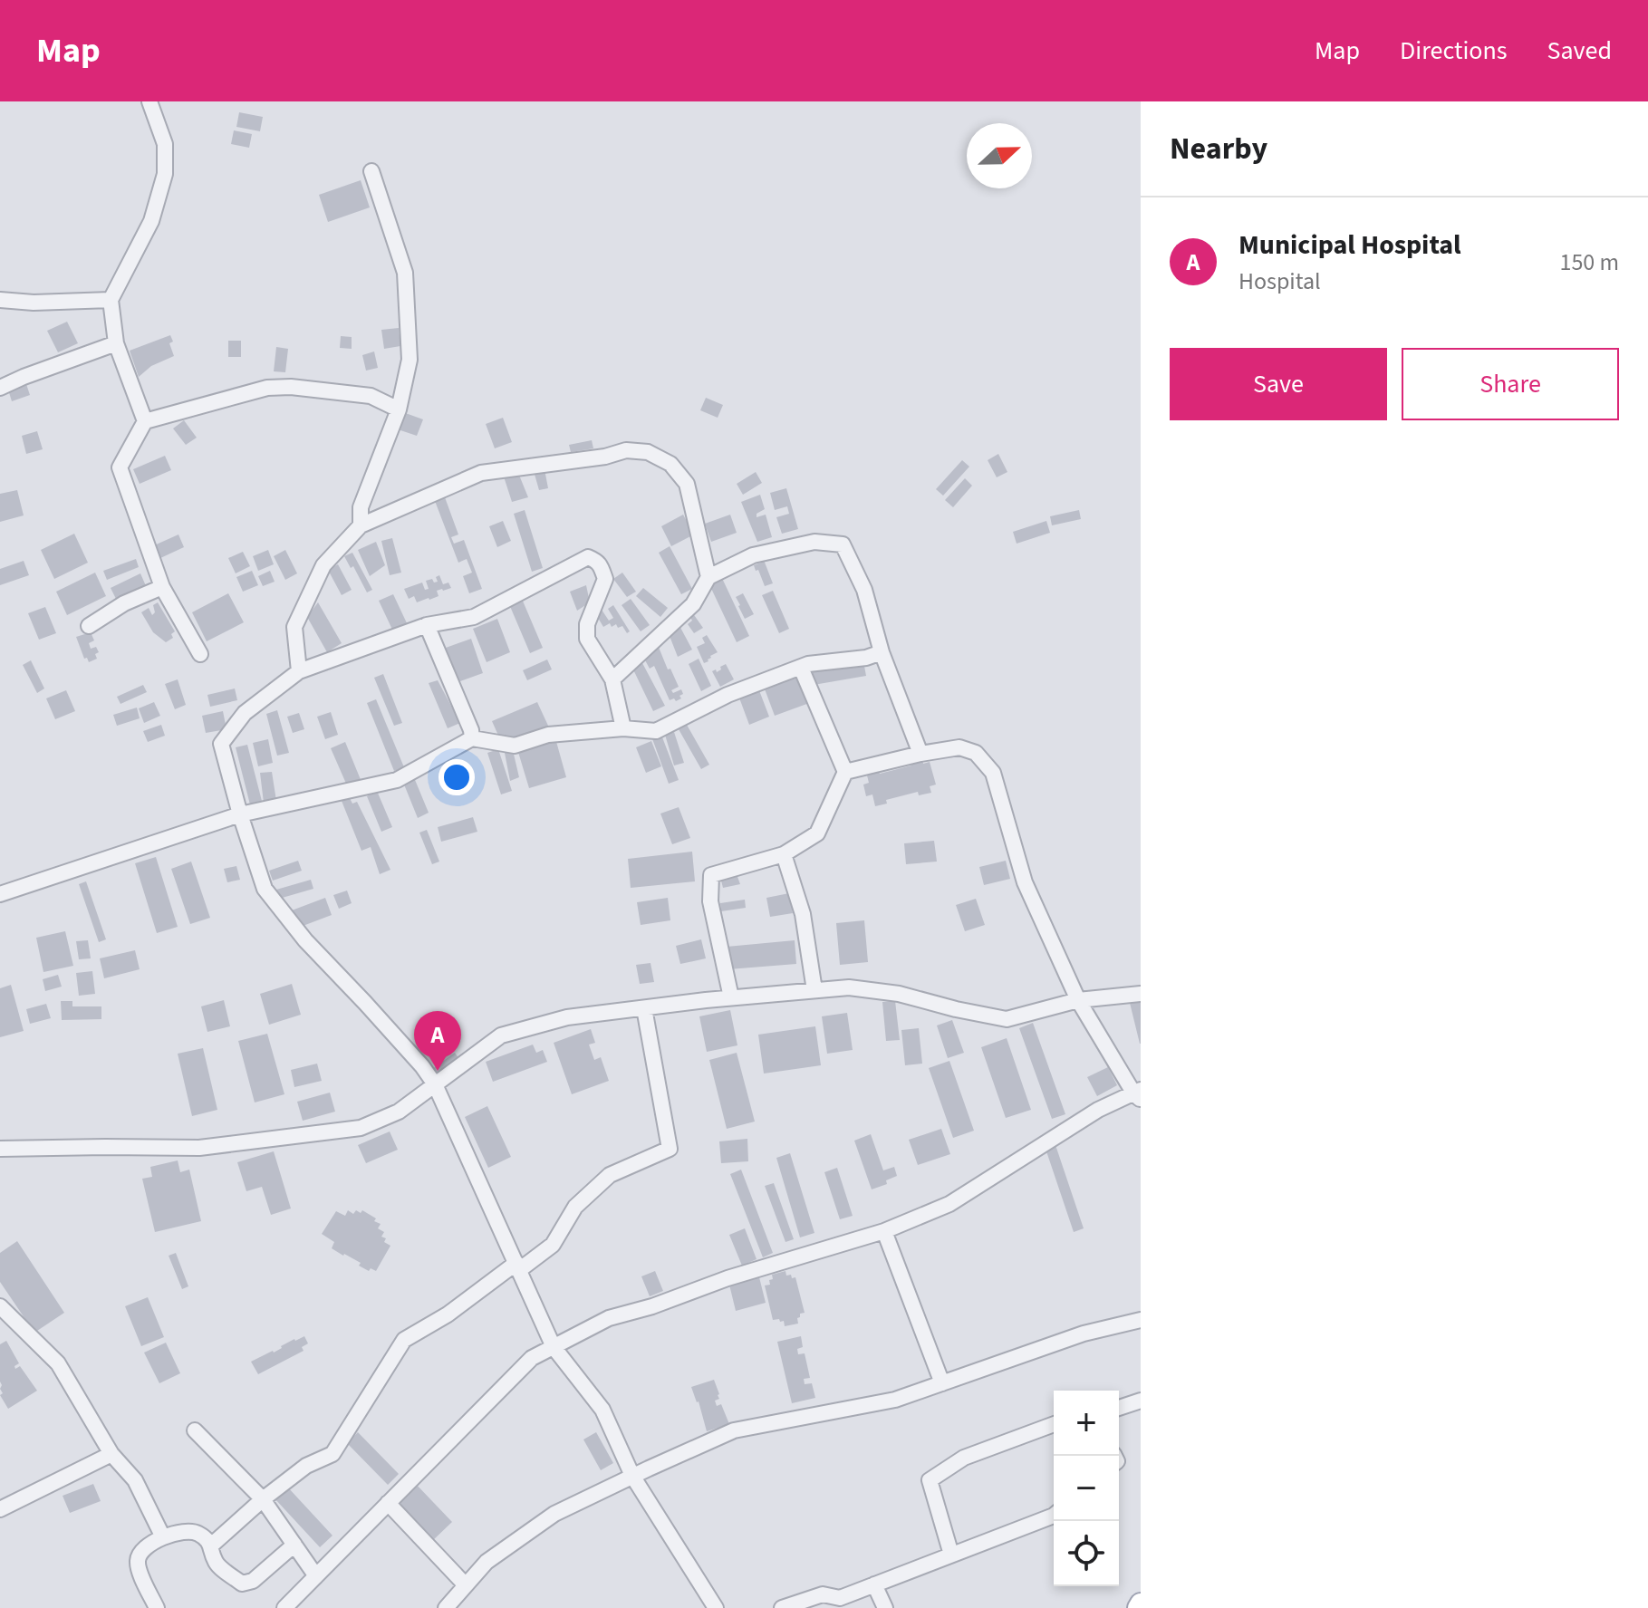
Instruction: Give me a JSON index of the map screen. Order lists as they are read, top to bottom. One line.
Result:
{"north":"right","page":{"header":"Map","nav":["Map","Directions","Saved"],"heading":"Nearby","list":[{"mark":"A","name":"Municipal Hospital","note":"Hospital","value":"150 m"}],"buttons":["Save","Share"],"pins":"A","map_buttons":["+","−"]}}
